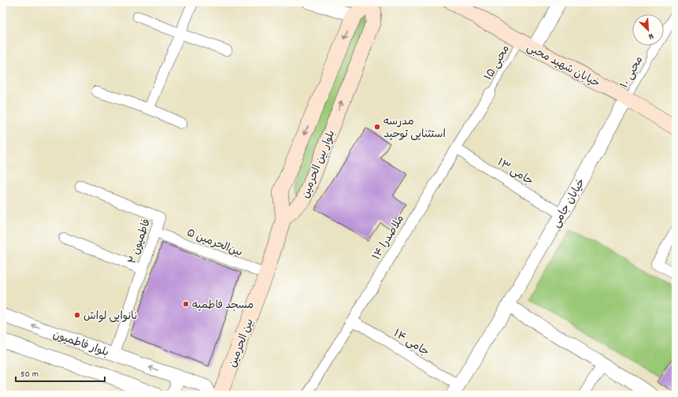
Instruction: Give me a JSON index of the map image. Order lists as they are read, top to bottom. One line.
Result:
{"streets":{"main road":["خیابان شهید محبی","بلوار بین الحرمین","بین الحرمین"],"street":["جامی ۱۳","خیابان جامی","ملاصدرا ۱۴","فاطمیون ۲","بین‌الحرمین ۵","جامی ۱۴","بلوار فاطمیون"],"lane":["محبی ۱۵","محبی ۱۰"]},"crossings":[["محبی ۱۵","خیابان شهید محبی"],["محبی ۱۵","ملاصدرا ۱۴"],["خیابان شهید محبی","محبی ۱۰"],["خیابان شهید محبی","خیابان جامی"],["محبی ۱۰","خیابان جامی"],["بلوار بین الحرمین","بین الحرمین"],["جامی ۱۳","خیابان جامی"],["جامی ۱۳","ملاصدرا ۱۴"],["خیابان جامی","جامی ۱۴"],["ملاصدرا ۱۴","جامی ۱۴"],["فاطمیون ۲","بین‌الحرمین ۵"],["فاطمیون ۲","بلوار فاطمیون"],["بین‌الحرمین ۵","بین الحرمین"]],"places":["مدرسه استثنایی توحید","مسجد فاطمیه","نانوایی لواش"],"scale_bar":"50 m","north":"bottom right"}
